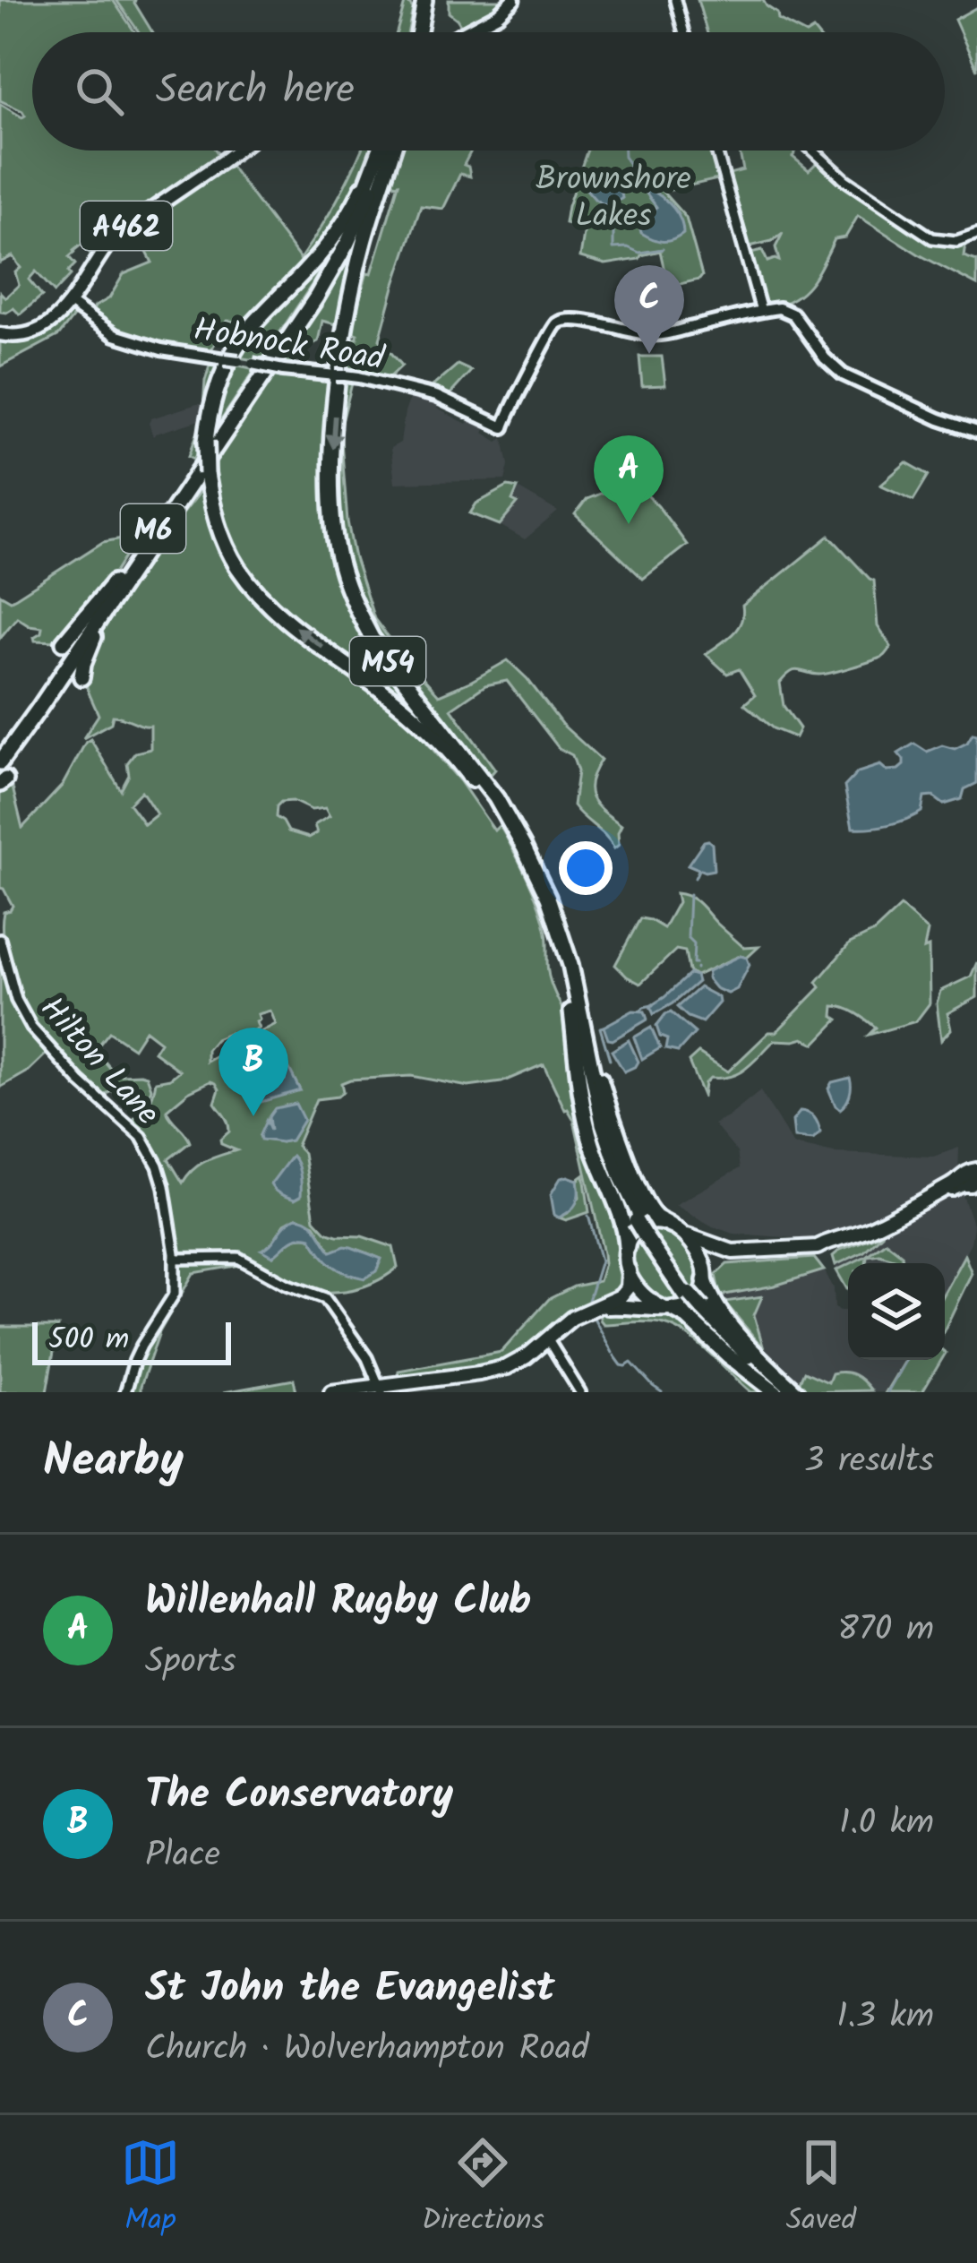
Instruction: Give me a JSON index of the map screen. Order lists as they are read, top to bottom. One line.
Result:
{"streets":{"highway":["M6","M54"],"main road":["A462","Hobnock Road"],"street":["Hilton Lane"]},"crossings":[["A462","Hobnock Road"]],"parks":["Brownshore Lakes"],"scale_bar":"500 m","page":{"search":"Search here","pins":["C","A","B"],"scale":"500 m","heading":["Nearby","3 results"],"list":[{"mark":"A","name":"Willenhall Rugby Club","note":"Sports","value":"870 m"},{"mark":"B","name":"The Conservatory","note":"Place","value":"1.0 km"},{"mark":"C","name":"St John the Evangelist","note":"Church · Wolverhampton Road","value":"1.3 km"}],"nav":["Map","Directions","Saved"]}}
